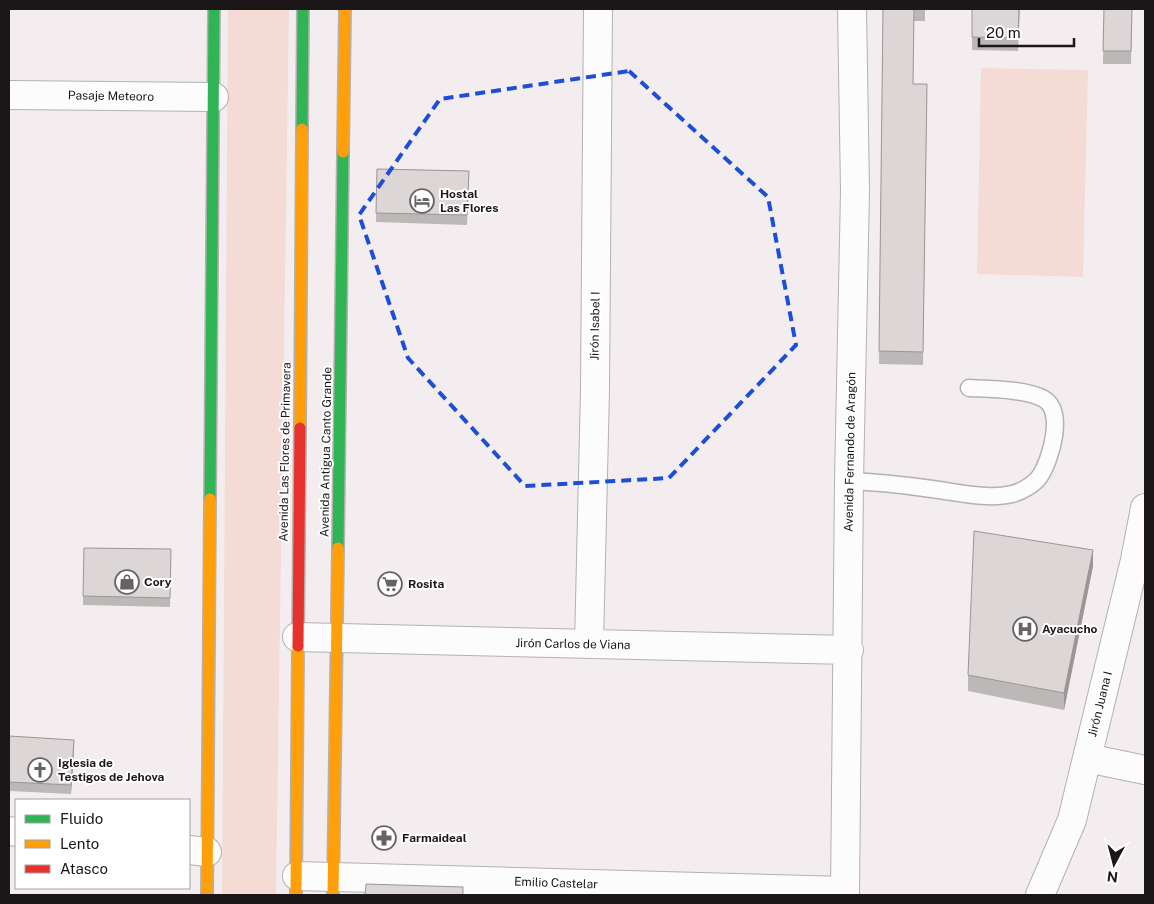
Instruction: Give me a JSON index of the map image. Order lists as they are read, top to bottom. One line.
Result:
{"streets":{"main road":["Avenida Las Flores de Primavera","Avenida Antigua Canto Grande"],"street":["Pasaje Meteoro","Jirón Isabel I","Avenida Fernando de Aragón","Jirón Carlos de Viana","Jirón Juana I","Emilio Castelar"]},"crossings":[["Jirón Isabel I","Jirón Carlos de Viana"],["Avenida Las Flores de Primavera","Jirón Carlos de Viana"],["Avenida Las Flores de Primavera","Emilio Castelar"],["Avenida Antigua Canto Grande","Jirón Carlos de Viana"],["Avenida Antigua Canto Grande","Emilio Castelar"],["Avenida Fernando de Aragón","Jirón Carlos de Viana"],["Avenida Fernando de Aragón","Emilio Castelar"]],"places":{"hotel":["Hostal Las Flores"],"shop":["Cory"],"supermarket":["Rosita"],"hospital":["Ayacucho"],"church":["Iglesia de Testigos de Jehova"],"pharmacy":["Farmaideal"]},"legend":["Fluido","Lento","Atasco"],"scale_bar":"20 m","north":"bottom"}
